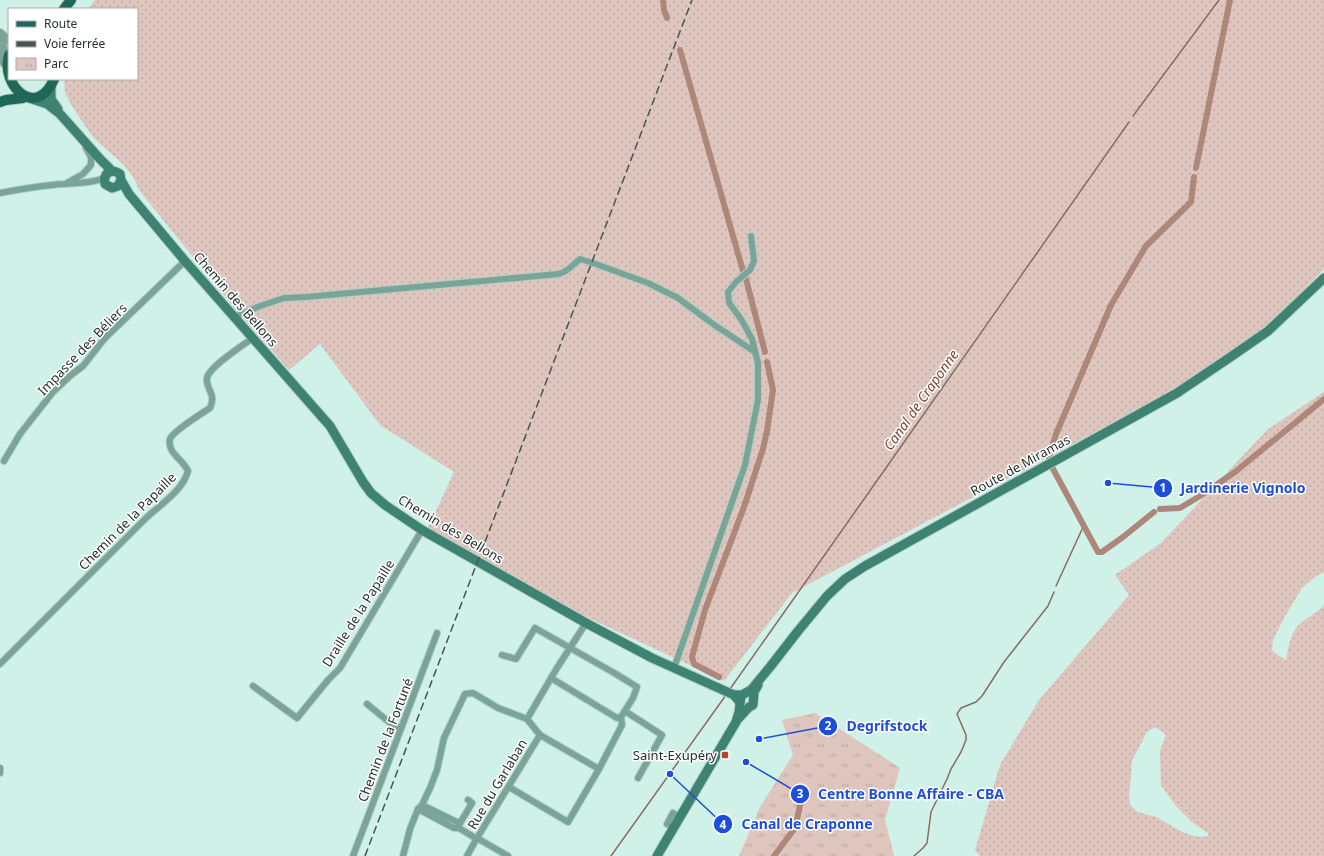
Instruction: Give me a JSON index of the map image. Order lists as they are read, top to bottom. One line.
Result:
{"streets":{"main road":["Chemin des Bellons","Route de Miramas"],"street":["Impasse des Béliers","Chemin de la Papaille","Draille de la Papaille","Chemin de la Fortuné","Rue du Garlaban"]},"crossings":[["Chemin des Bellons","Impasse des Béliers"],["Chemin des Bellons","Route de Miramas"],["Chemin des Bellons","Chemin de la Papaille"],["Chemin des Bellons","Draille de la Papaille"]],"water":["Canal de Craponne"],"places":{"other":["Jardinerie Vignolo","Degrifstock","Centre Bonne Affaire - CBA","Canal de Craponne"],"transit":["Saint-Exupéry"]},"legend":["Route","Voie ferrée","Parc"]}
